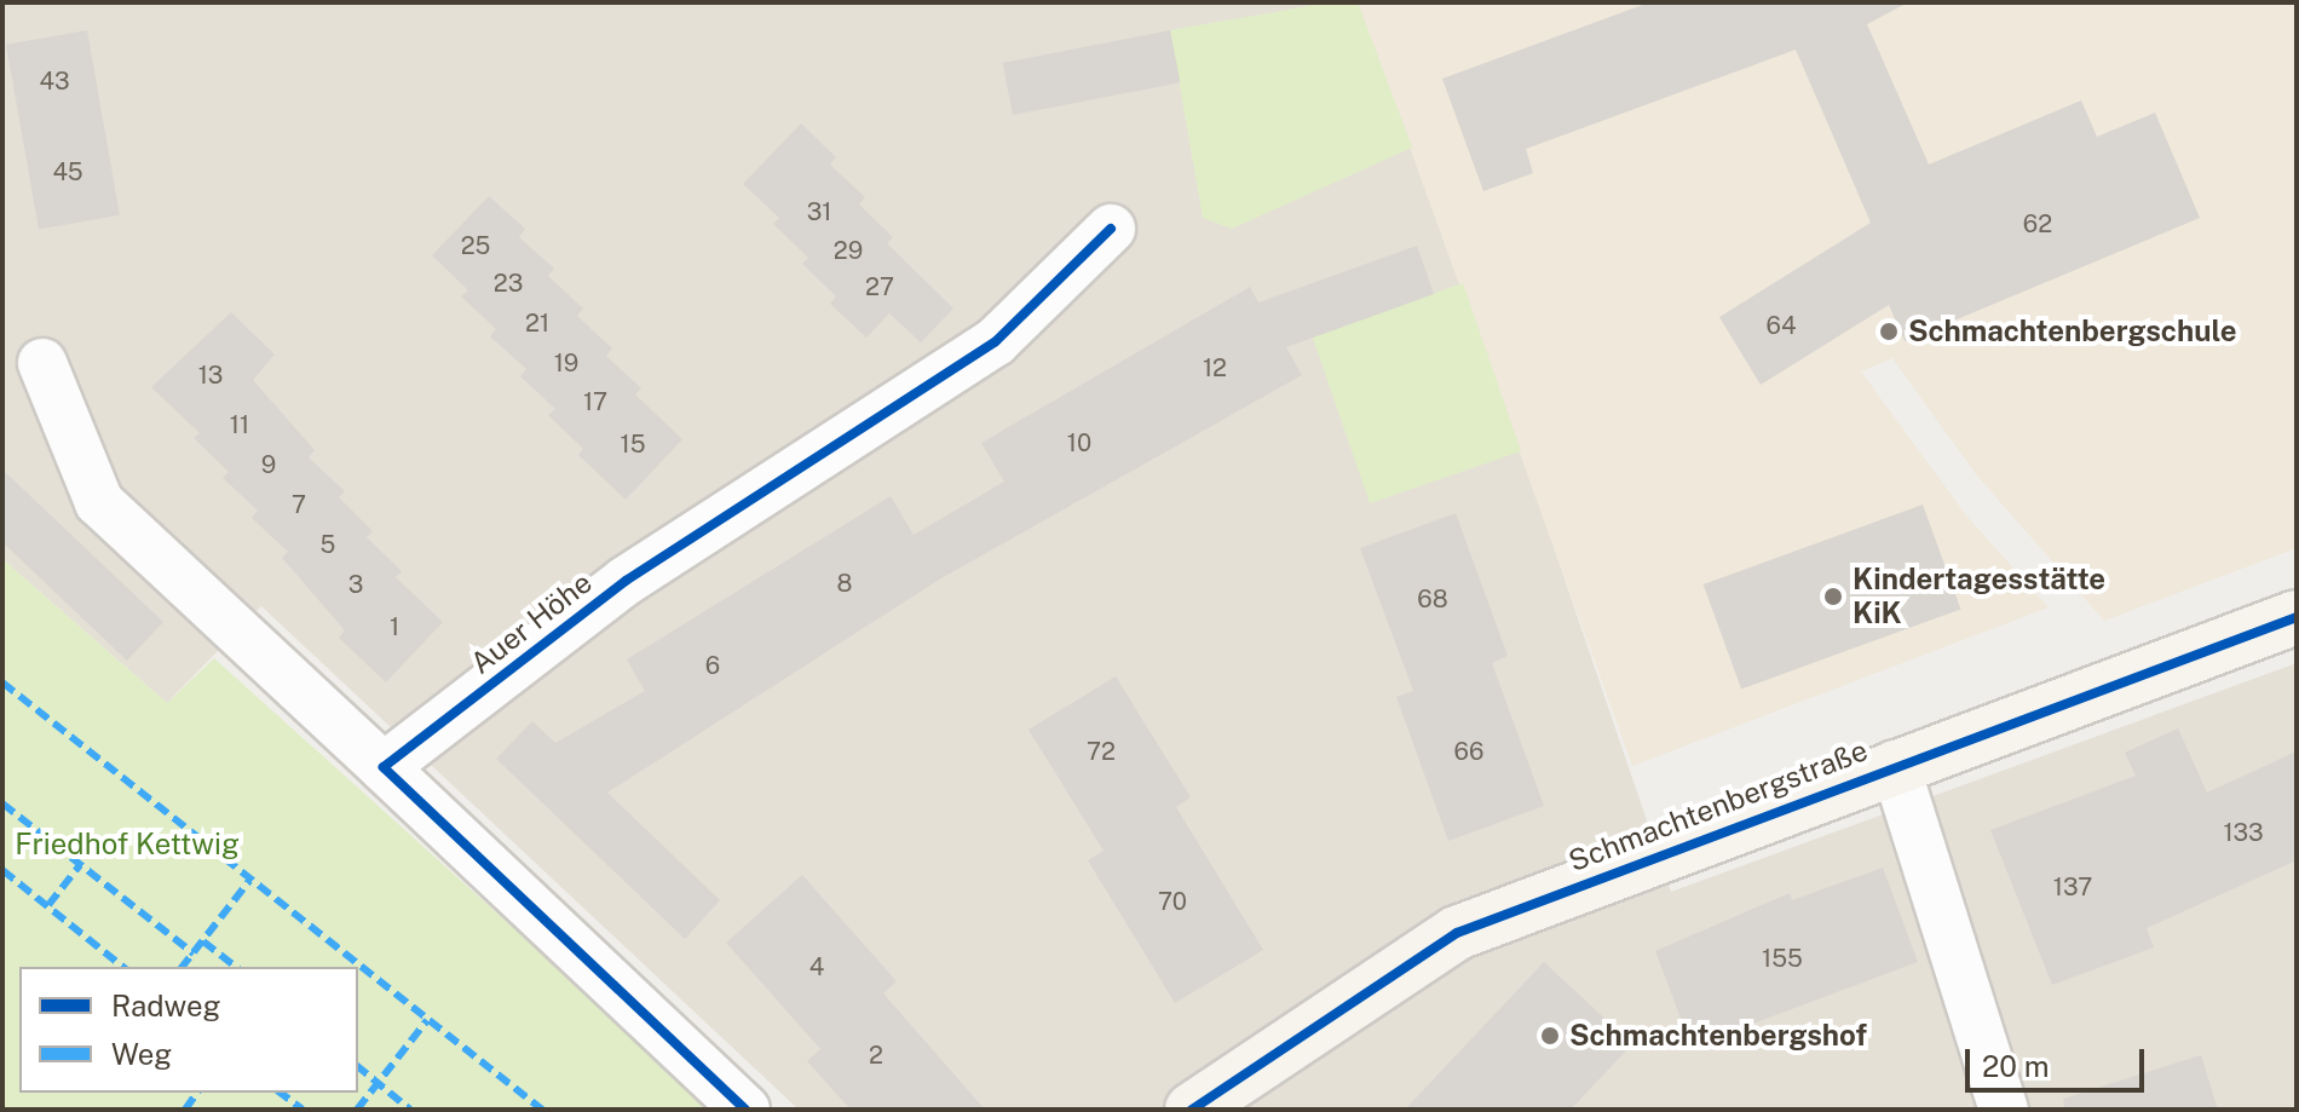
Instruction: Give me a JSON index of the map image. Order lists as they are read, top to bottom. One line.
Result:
{"streets":{"street":["Auer Höhe","Schmachtenbergstraße"]},"parks":["Friedhof Kettwig"],"places":["Schmachtenbergschule","Kindertagesstätte KiK","Schmachtenbergshof"],"house_numbers":["43","45","31","62","25","29","23","27","21","64","19","12","13","17","11","10","15","9","7","5","8","3","68","1","6","72","66","133","137","70","155","4","2"],"legend":["Radweg","Weg"],"scale_bar":"20 m"}
